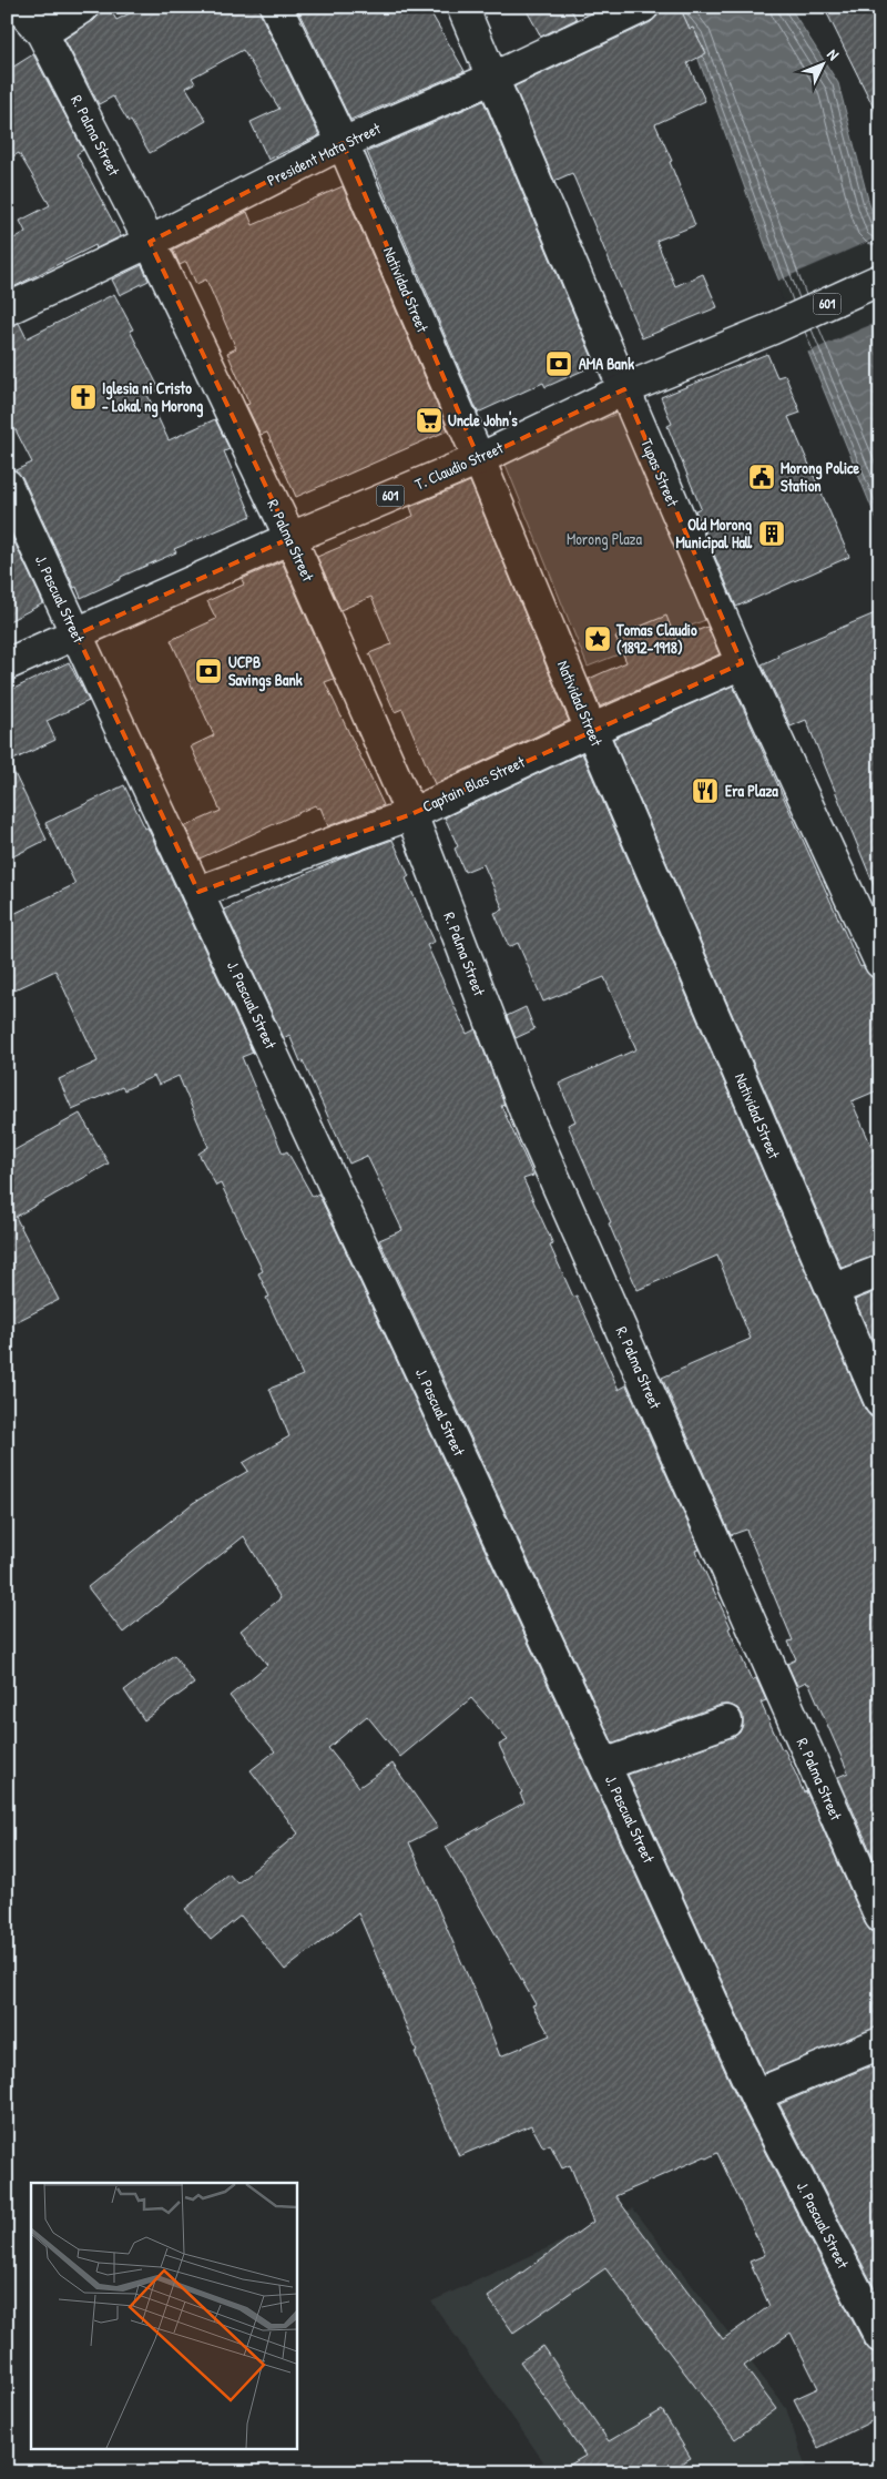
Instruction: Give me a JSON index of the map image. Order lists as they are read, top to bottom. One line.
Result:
{"streets":{"street":["R. Palma Street","President Mata Street","Natividad Street","601","T. Claudio Street","Tupas Street","J. Pascual Street","Captain Blas Street"]},"crossings":[["R. Palma Street","President Mata Street"],["R. Palma Street","T. Claudio Street"],["R. Palma Street","Captain Blas Street"],["President Mata Street","Natividad Street"],["President Mata Street","Tupas Street"],["Natividad Street","T. Claudio Street"],["Natividad Street","Captain Blas Street"],["T. Claudio Street","Tupas Street"],["T. Claudio Street","J. Pascual Street"],["Tupas Street","Captain Blas Street"],["J. Pascual Street","Captain Blas Street"]],"parks":["Morong Plaza"],"places":{"bank":["AMA Bank","UCPB Savings Bank"],"church":["Iglesia ni Cristo - Lokal ng Morong"],"supermarket":["Uncle John's"],"public building":["Morong Police Station"],"building":["Old Morong Municipal Hall"],"place":["Tomas Claudio (1892–1918)"],"restaurant":["Era Plaza"]},"north":"top right"}
